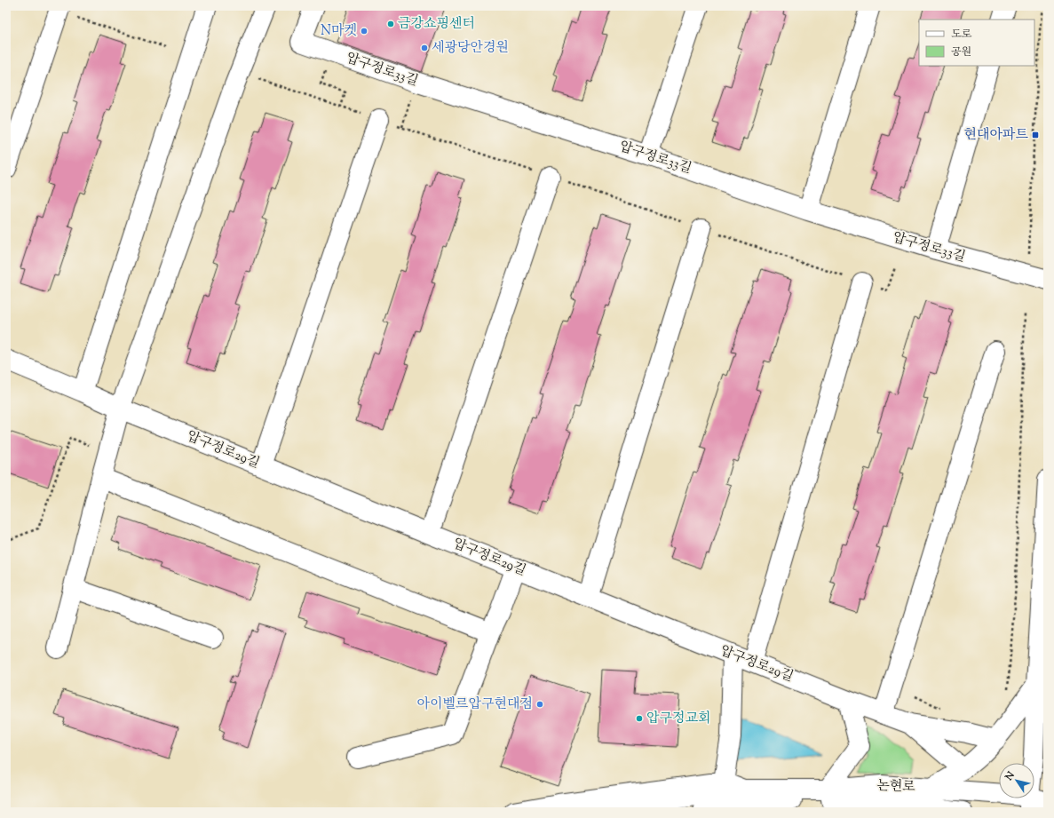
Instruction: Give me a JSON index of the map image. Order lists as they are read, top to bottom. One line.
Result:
{"streets":{"street":["압구정로33길","압구정로29길","논현로"]},"places":{"other":["금강쇼핑센터","N마켓","세광당안경원","아이벨르압구현대점","압구정교회"],"transit":["현대아파트"]},"legend":["도로","공원"],"north":"top left"}
